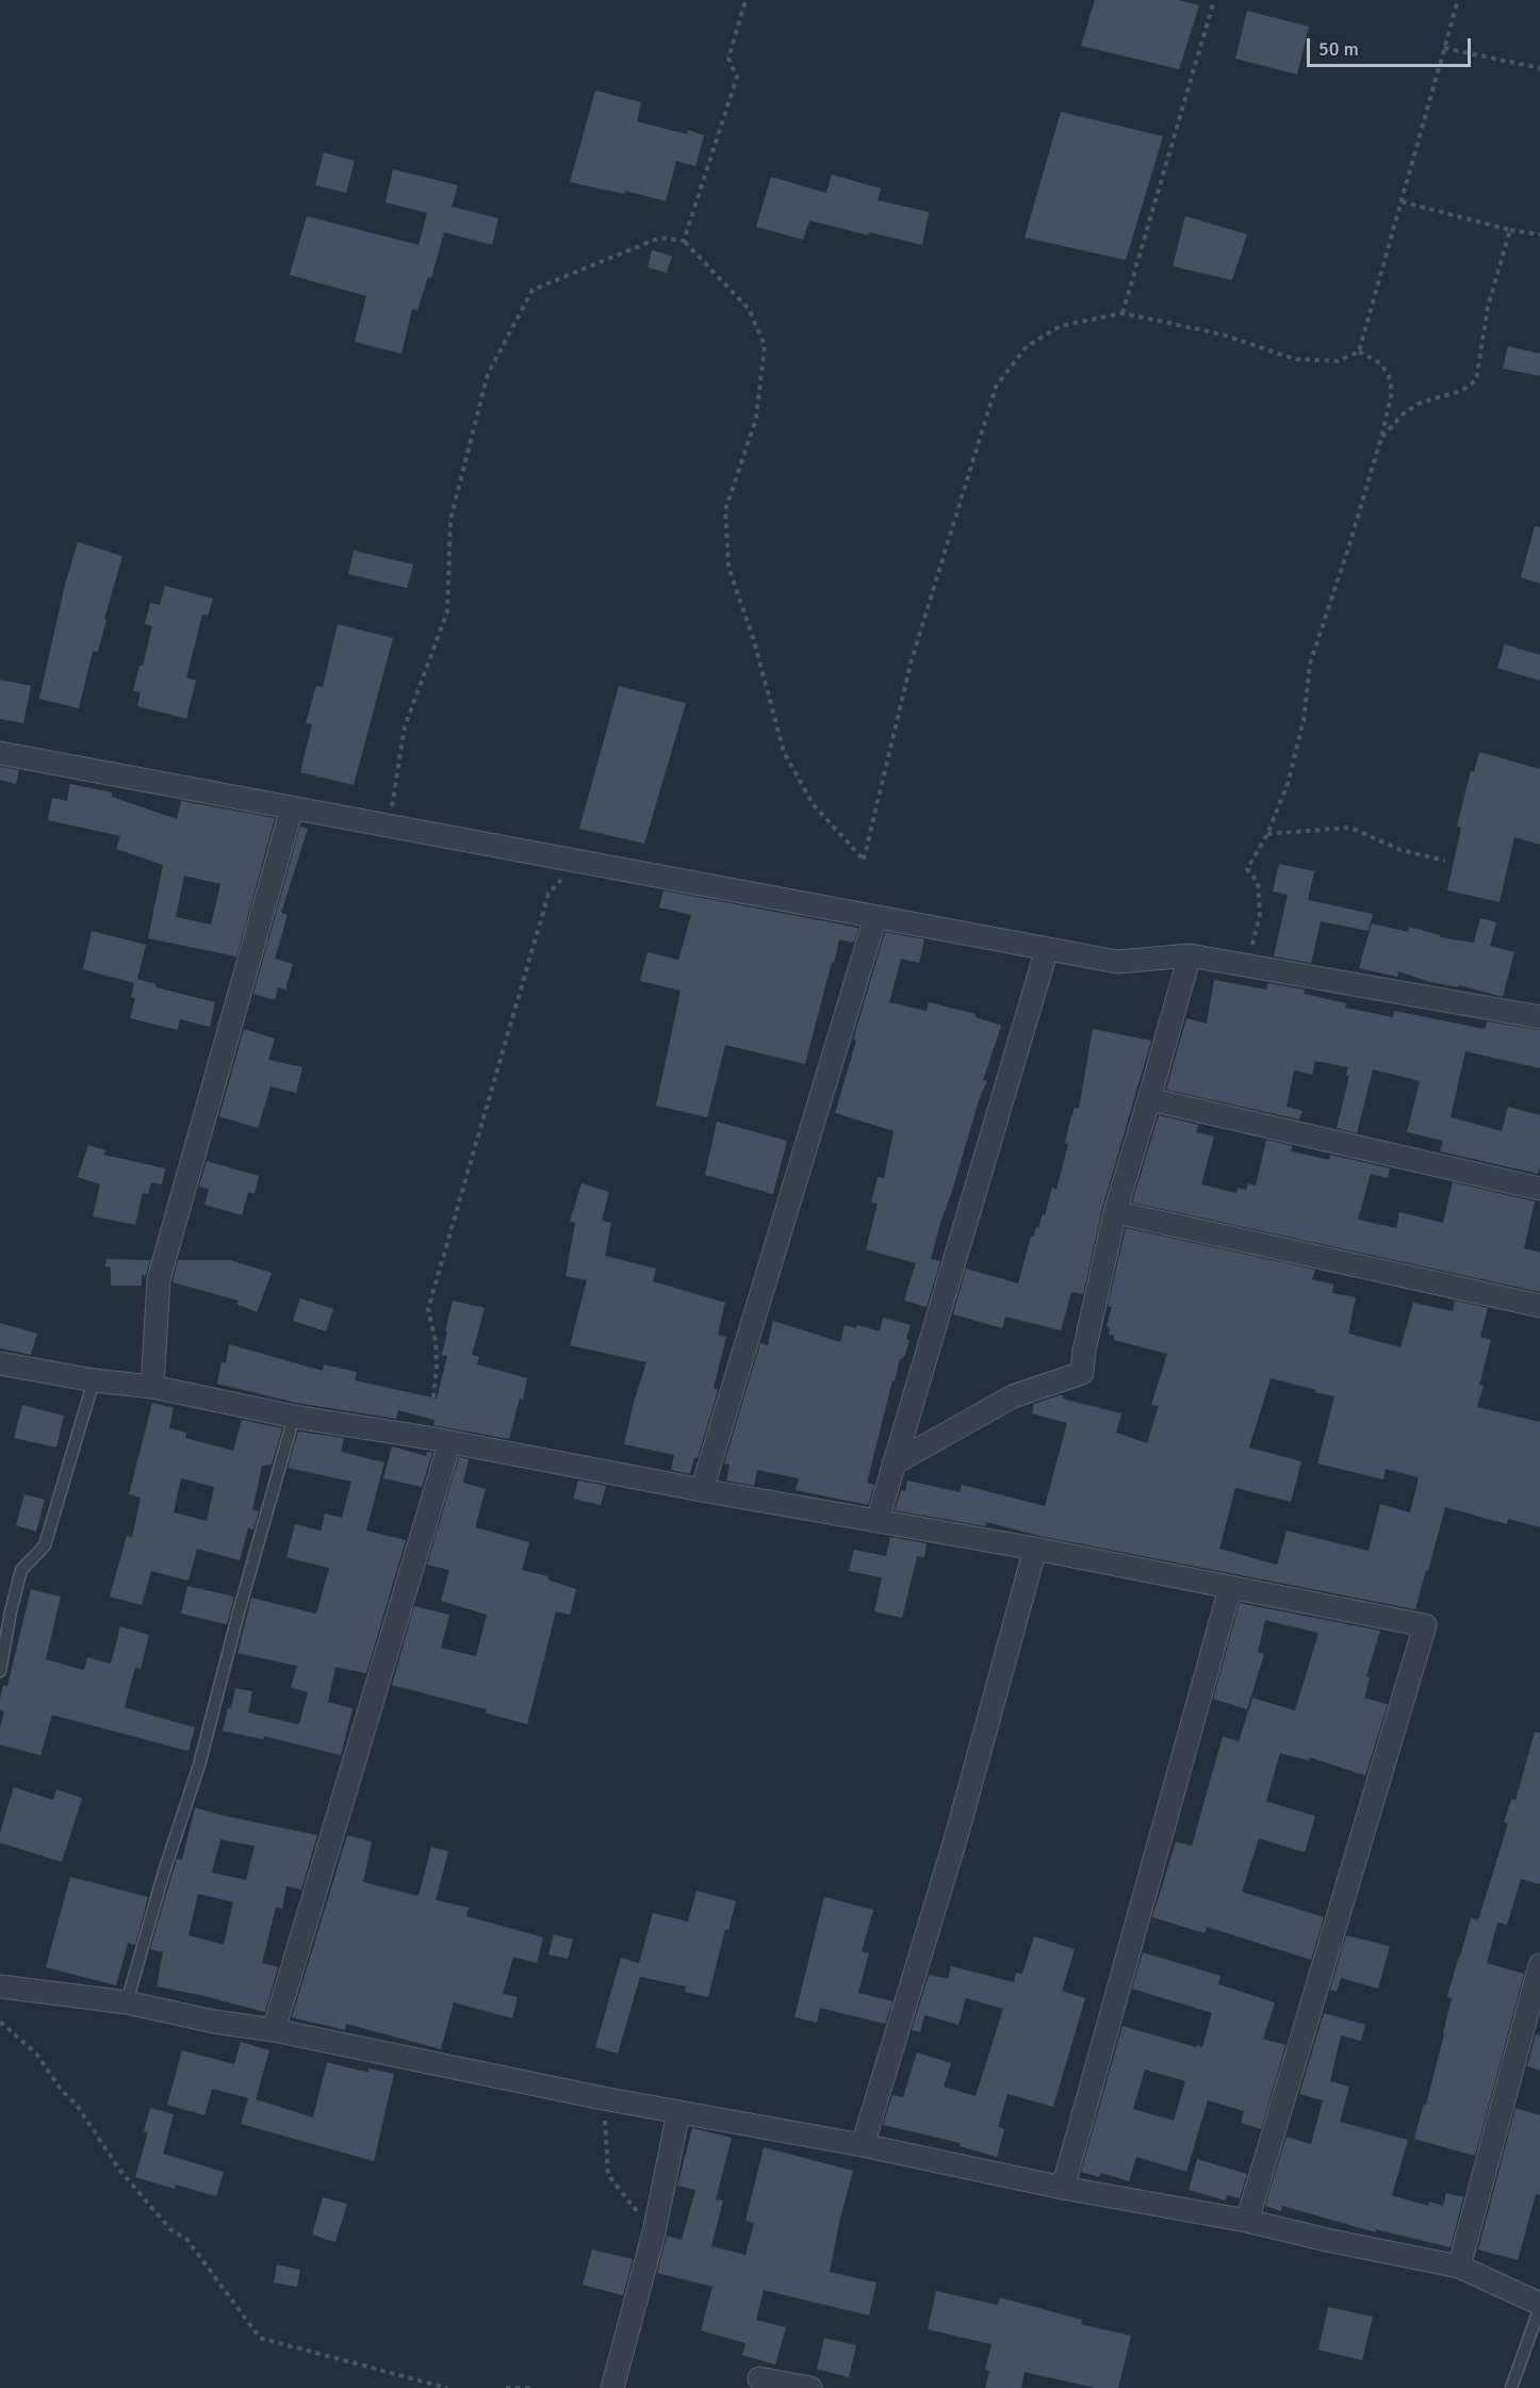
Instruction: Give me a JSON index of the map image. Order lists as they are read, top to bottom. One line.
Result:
{"scale_bar":"50 m"}
